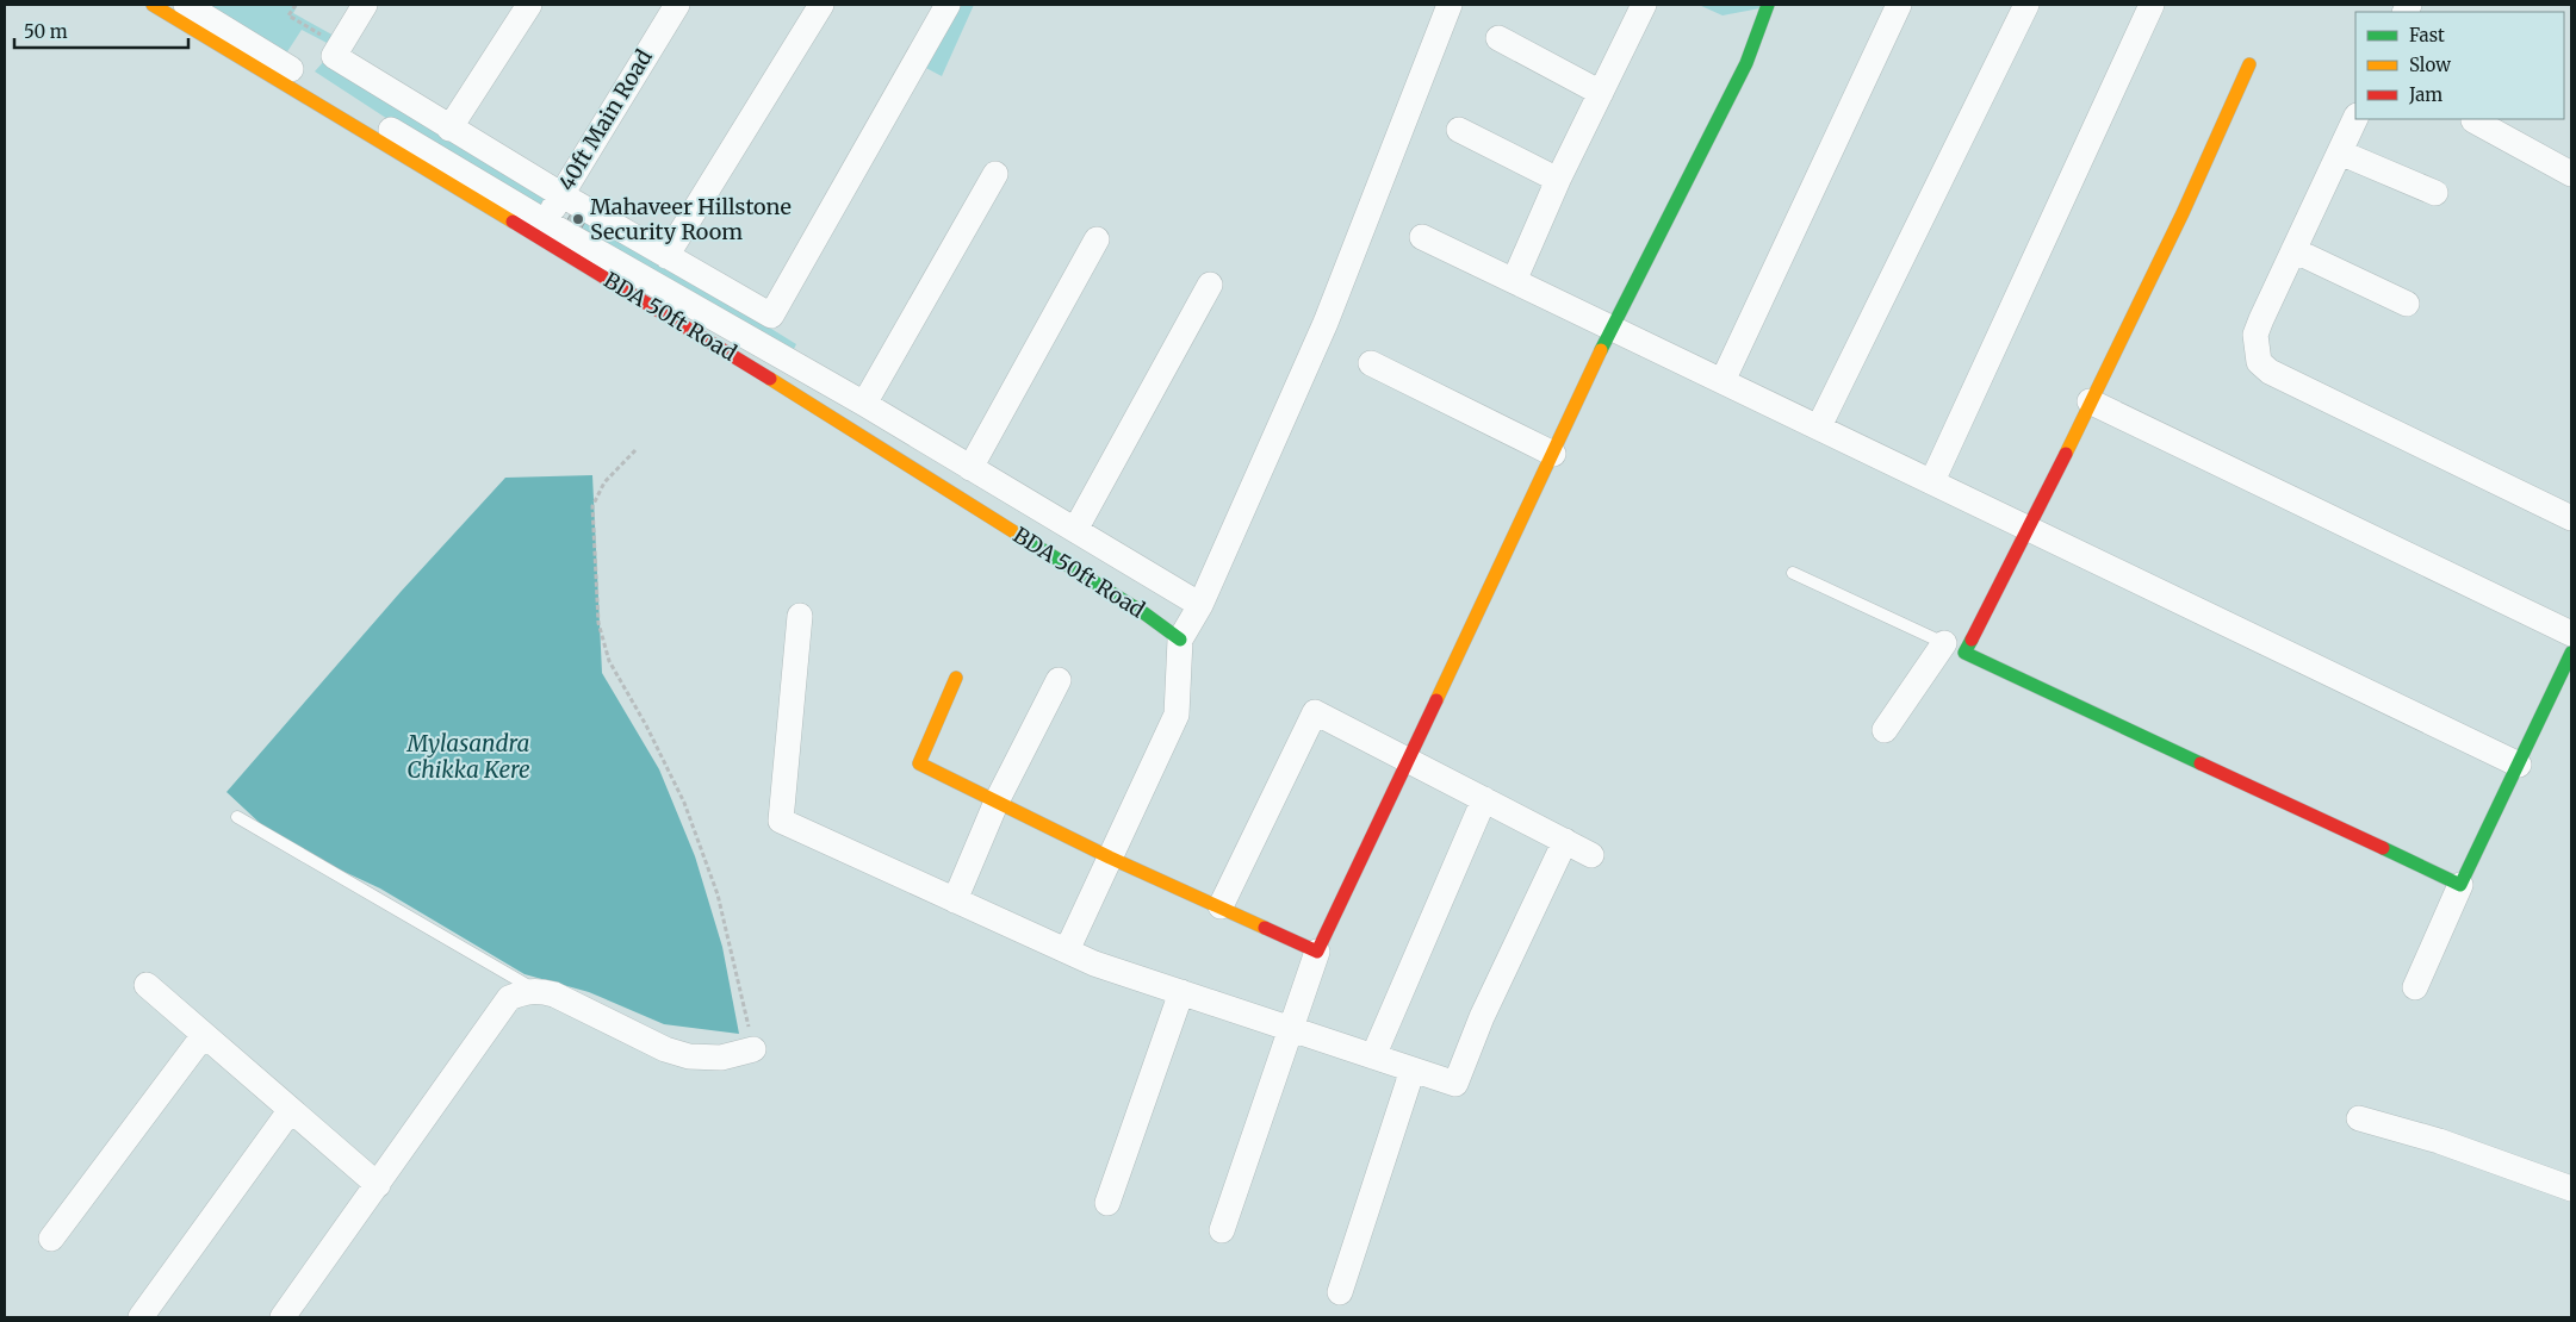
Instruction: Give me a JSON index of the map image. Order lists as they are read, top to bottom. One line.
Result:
{"streets":{"street":["40ft Main Road","BDA 50ft Road"]},"crossings":[["40ft Main Road","BDA 50ft Road"]],"water":["Mylasandra Chikka Kere"],"places":["Mahaveer Hillstone Security Room"],"legend":["Fast","Slow","Jam"],"scale_bar":"50 m"}
